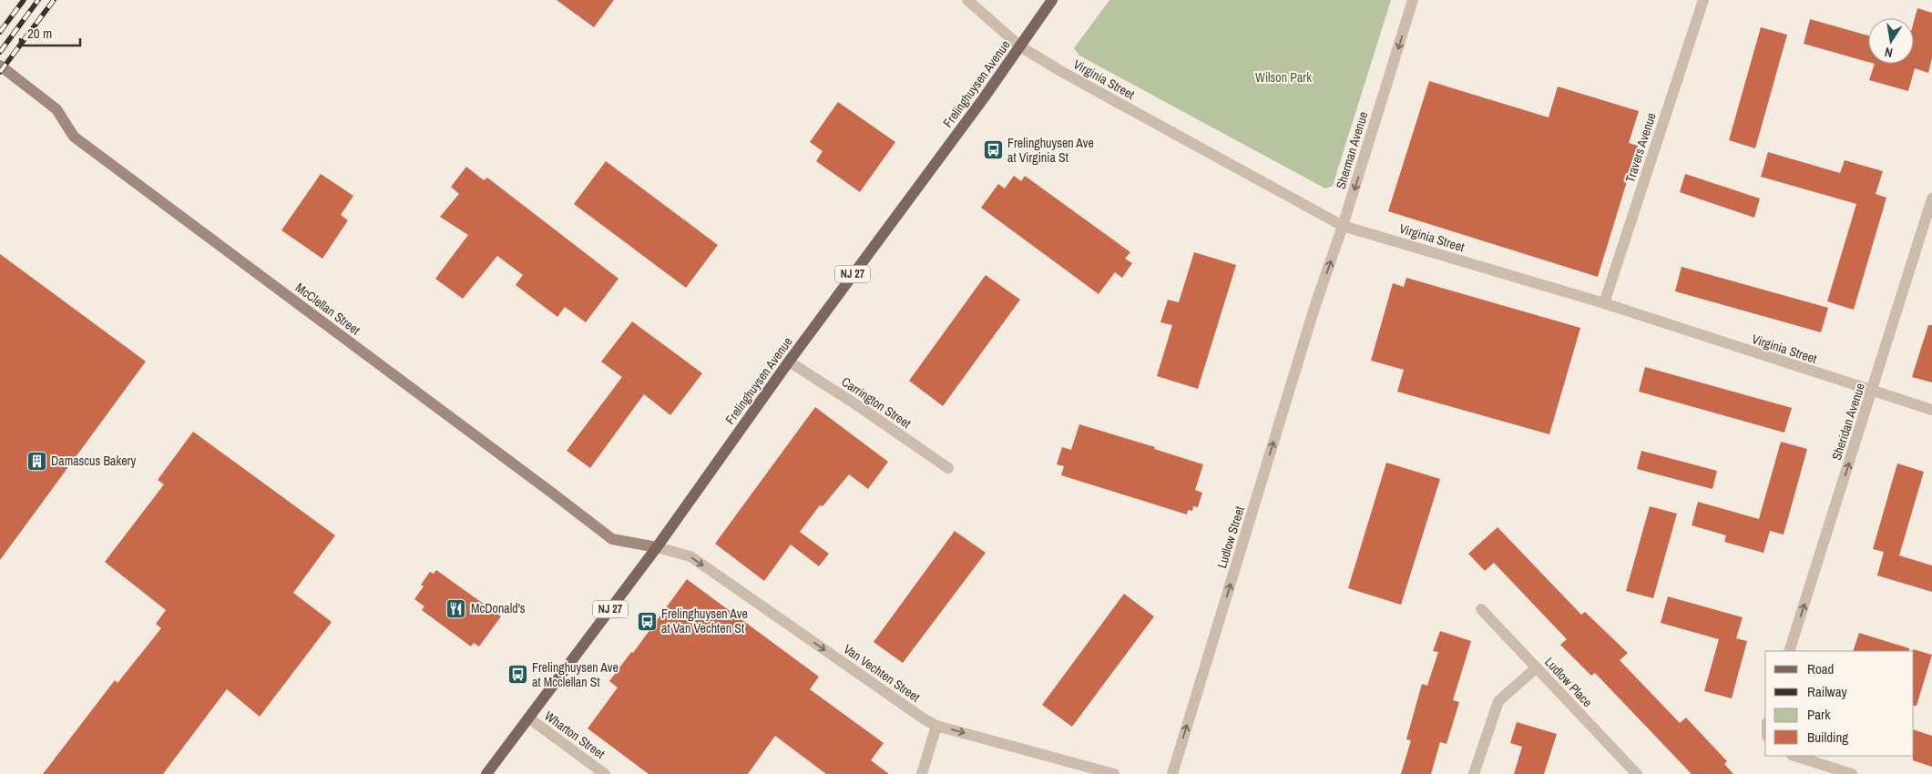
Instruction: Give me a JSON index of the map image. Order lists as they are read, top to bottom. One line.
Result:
{"streets":{"main road":["Frelinghuysen Avenue","NJ 27","McClellan Street"],"street":["Virginia Street","Travers Avenue","Sherman Avenue","Carrington Street","Sheridan Avenue","Ludlow Street","Van Vechten Street","Ludlow Place","Wharton Street"]},"crossings":[["Virginia Street","Frelinghuysen Avenue"],["Virginia Street","Travers Avenue"],["Virginia Street","Sherman Avenue"],["Virginia Street","Sheridan Avenue"],["Frelinghuysen Avenue","McClellan Street"],["Frelinghuysen Avenue","Carrington Street"],["Frelinghuysen Avenue","Van Vechten Street"],["Frelinghuysen Avenue","Wharton Street"],["Sherman Avenue","Ludlow Street"],["McClellan Street","Van Vechten Street"]],"one_way":["Sheridan Avenue","Ludlow Street","Van Vechten Street"],"parks":["Wilson Park"],"places":{"bus stop":["Frelinghuysen Ave at Virginia St","Frelinghuysen Ave at Van Vechten St","Frelinghuysen Ave at Mcclellan St"],"building":["Damascus Bakery"],"restaurant":["McDonald's"]},"legend":["Road","Railway","Park","Building"],"scale_bar":"20 m","north":"bottom"}
